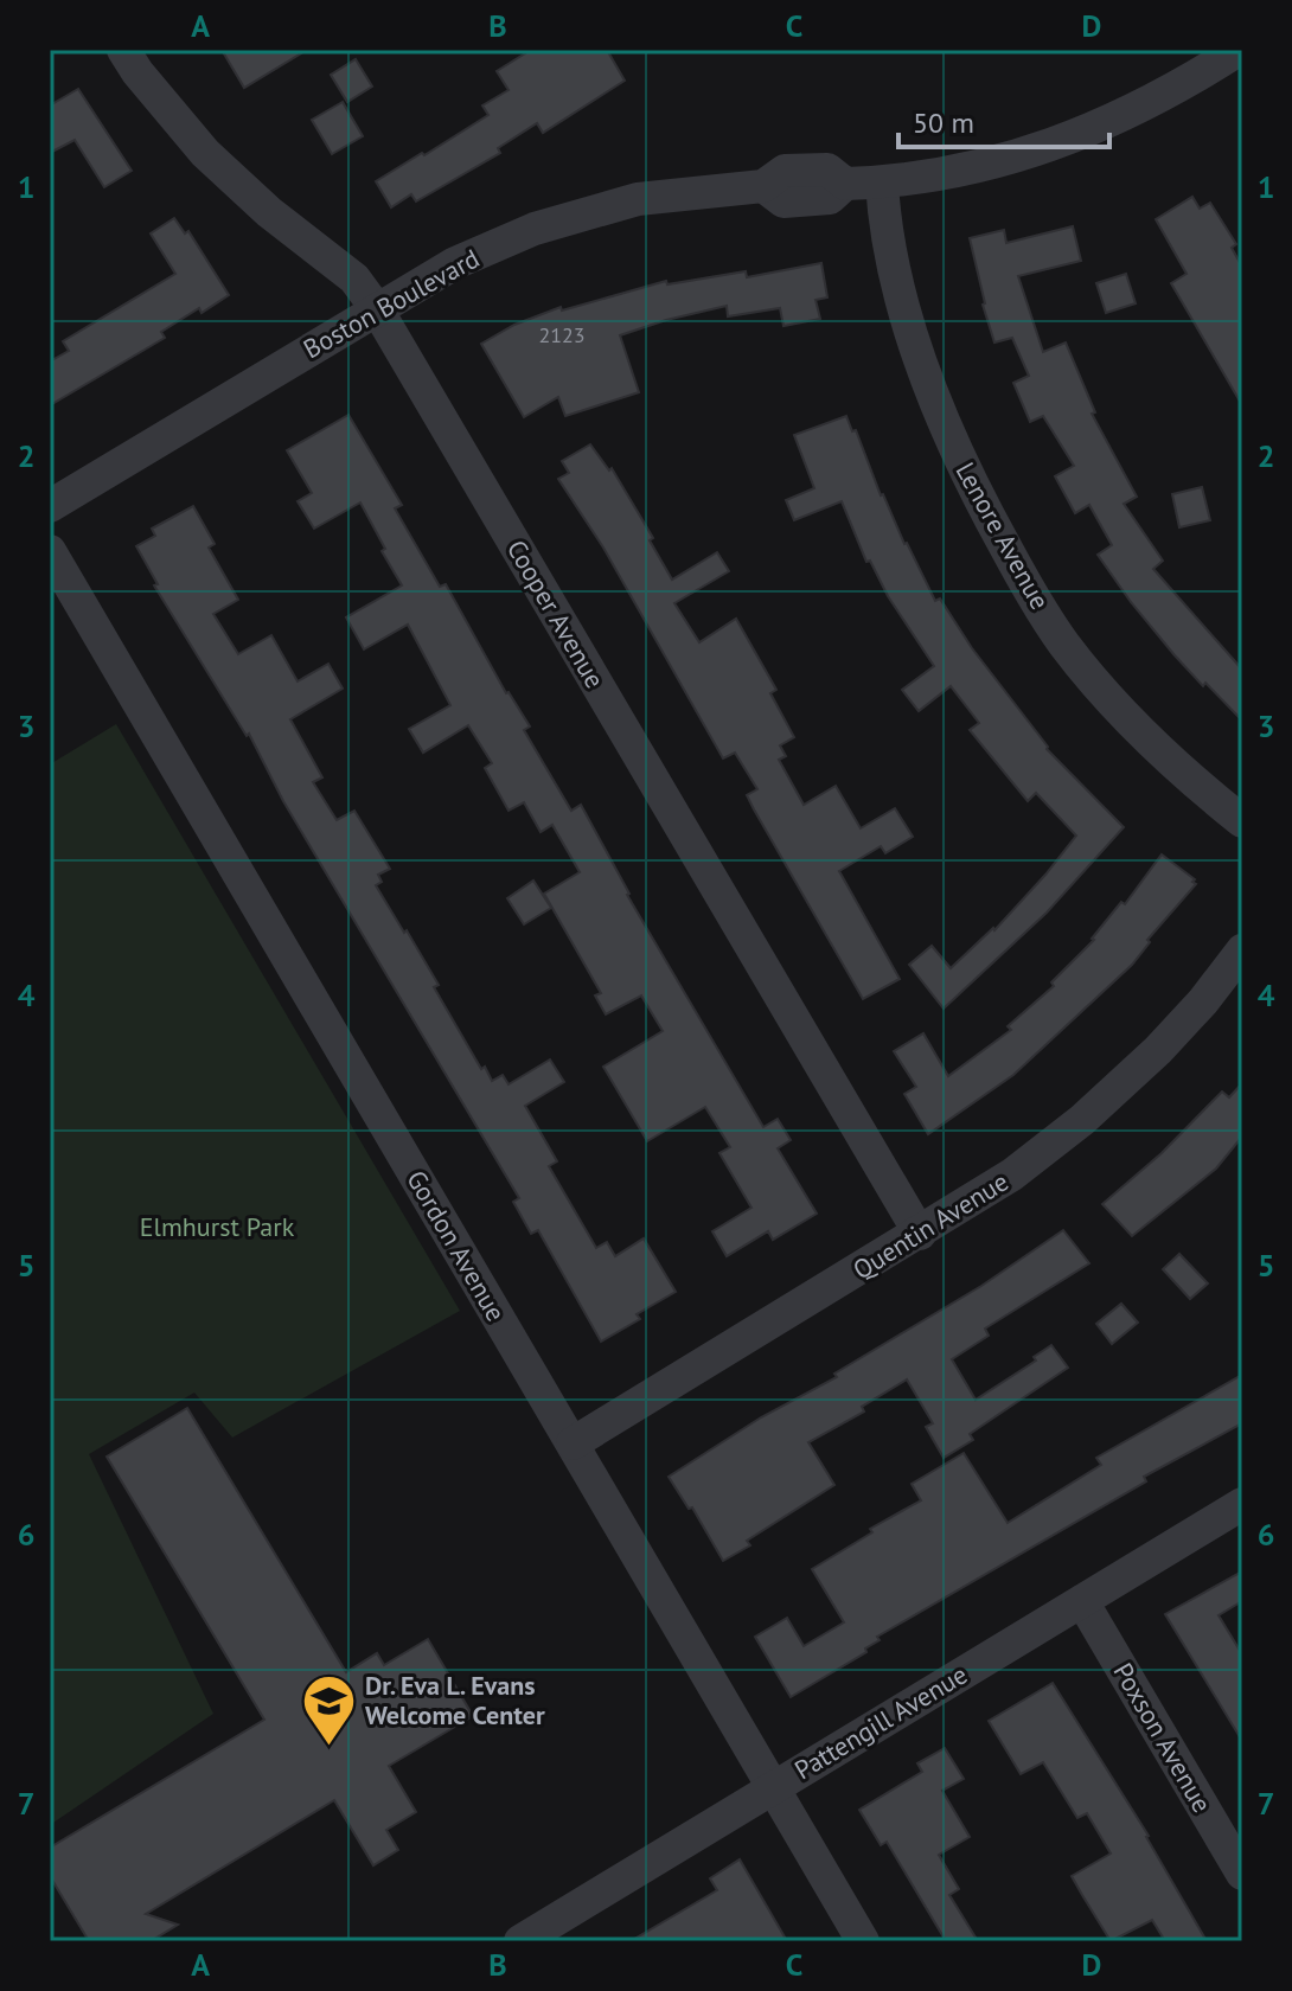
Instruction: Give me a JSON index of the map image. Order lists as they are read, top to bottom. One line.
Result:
{"streets":{"street":["Boston Boulevard","Lenore Avenue","Cooper Avenue","Quentin Avenue","Gordon Avenue","Pattengill Avenue","Poxson Avenue"]},"crossings":[["Boston Boulevard","Lenore Avenue"],["Boston Boulevard","Cooper Avenue"],["Cooper Avenue","Quentin Avenue"],["Quentin Avenue","Gordon Avenue"],["Gordon Avenue","Pattengill Avenue"],["Pattengill Avenue","Poxson Avenue"]],"parks":["Elmhurst Park"],"places":{"school or university":["Dr. Eva L. Evans Welcome Center"]},"house_numbers":["2123"],"scale_bar":"50 m","grid":{"columns":["A","B","C","D"],"rows":["1","2","3","4","5","6","7"]}}
